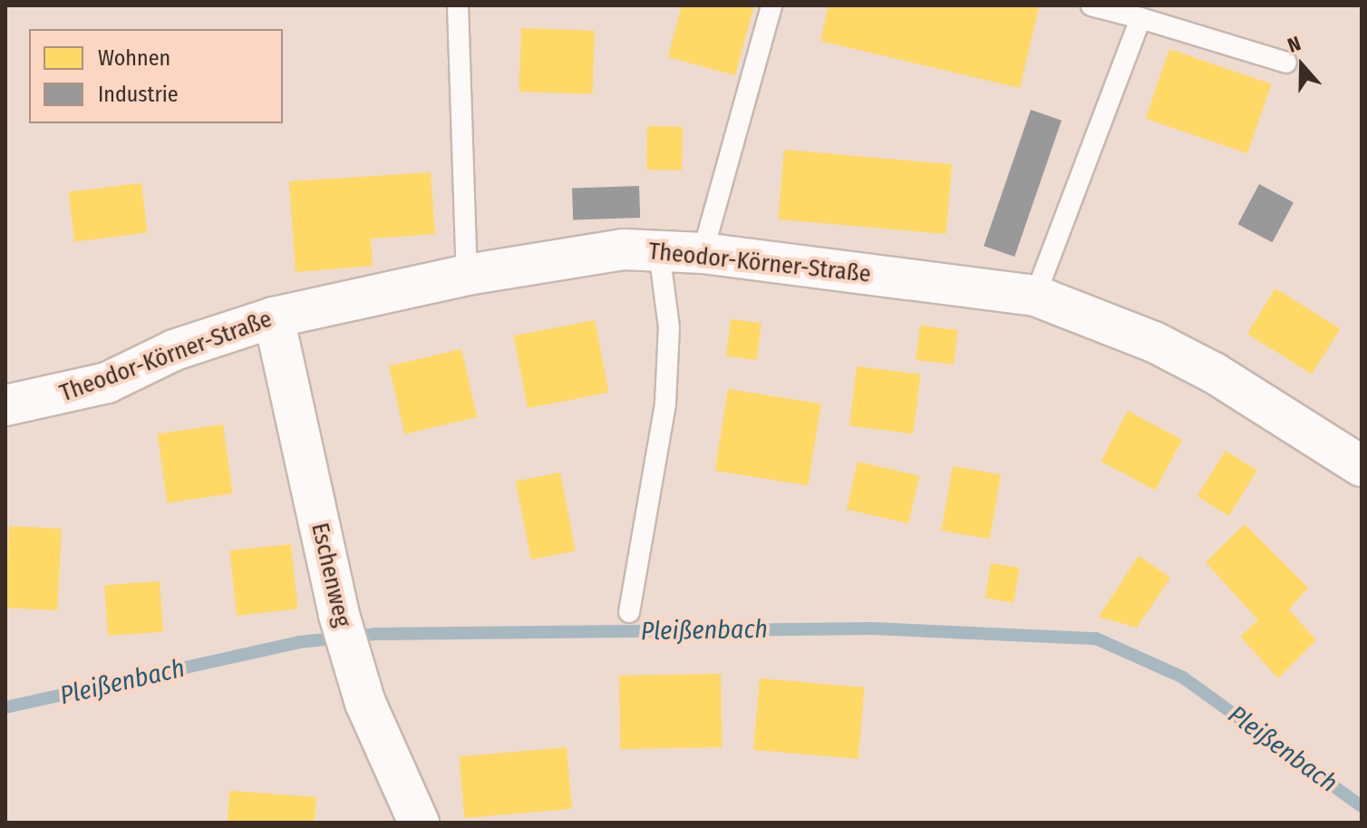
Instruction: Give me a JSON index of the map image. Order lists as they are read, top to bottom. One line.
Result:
{"streets":{"street":["Theodor-Körner-Straße","Eschenweg"]},"crossings":[["Theodor-Körner-Straße","Eschenweg"]],"water":["Pleißenbach"],"legend":["Wohnen","Industrie"],"north":"top"}
